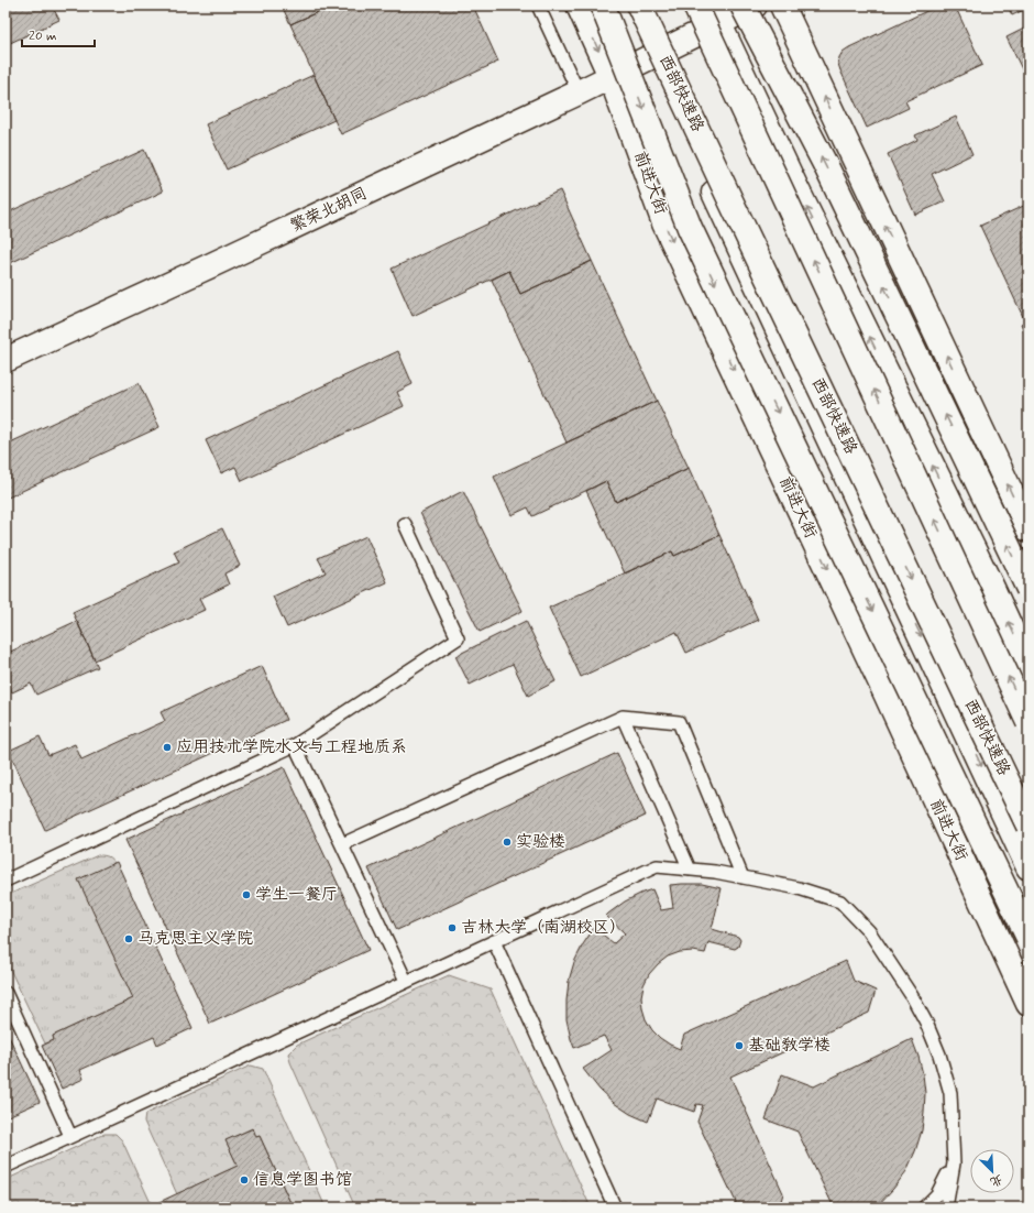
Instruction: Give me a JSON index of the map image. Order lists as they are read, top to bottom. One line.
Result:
{"streets":{"main road":["西部快速路","前进大街","繁荣北胡同"]},"crossings":[["前进大街","繁荣北胡同"]],"places":["应用技术学院水文与工程地质系","实验楼","学生一餐厅","吉林大学（南湖校区）","马克思主义学院","基础教学楼","信息学图书馆"],"scale_bar":"20 m","north":"bottom right"}
